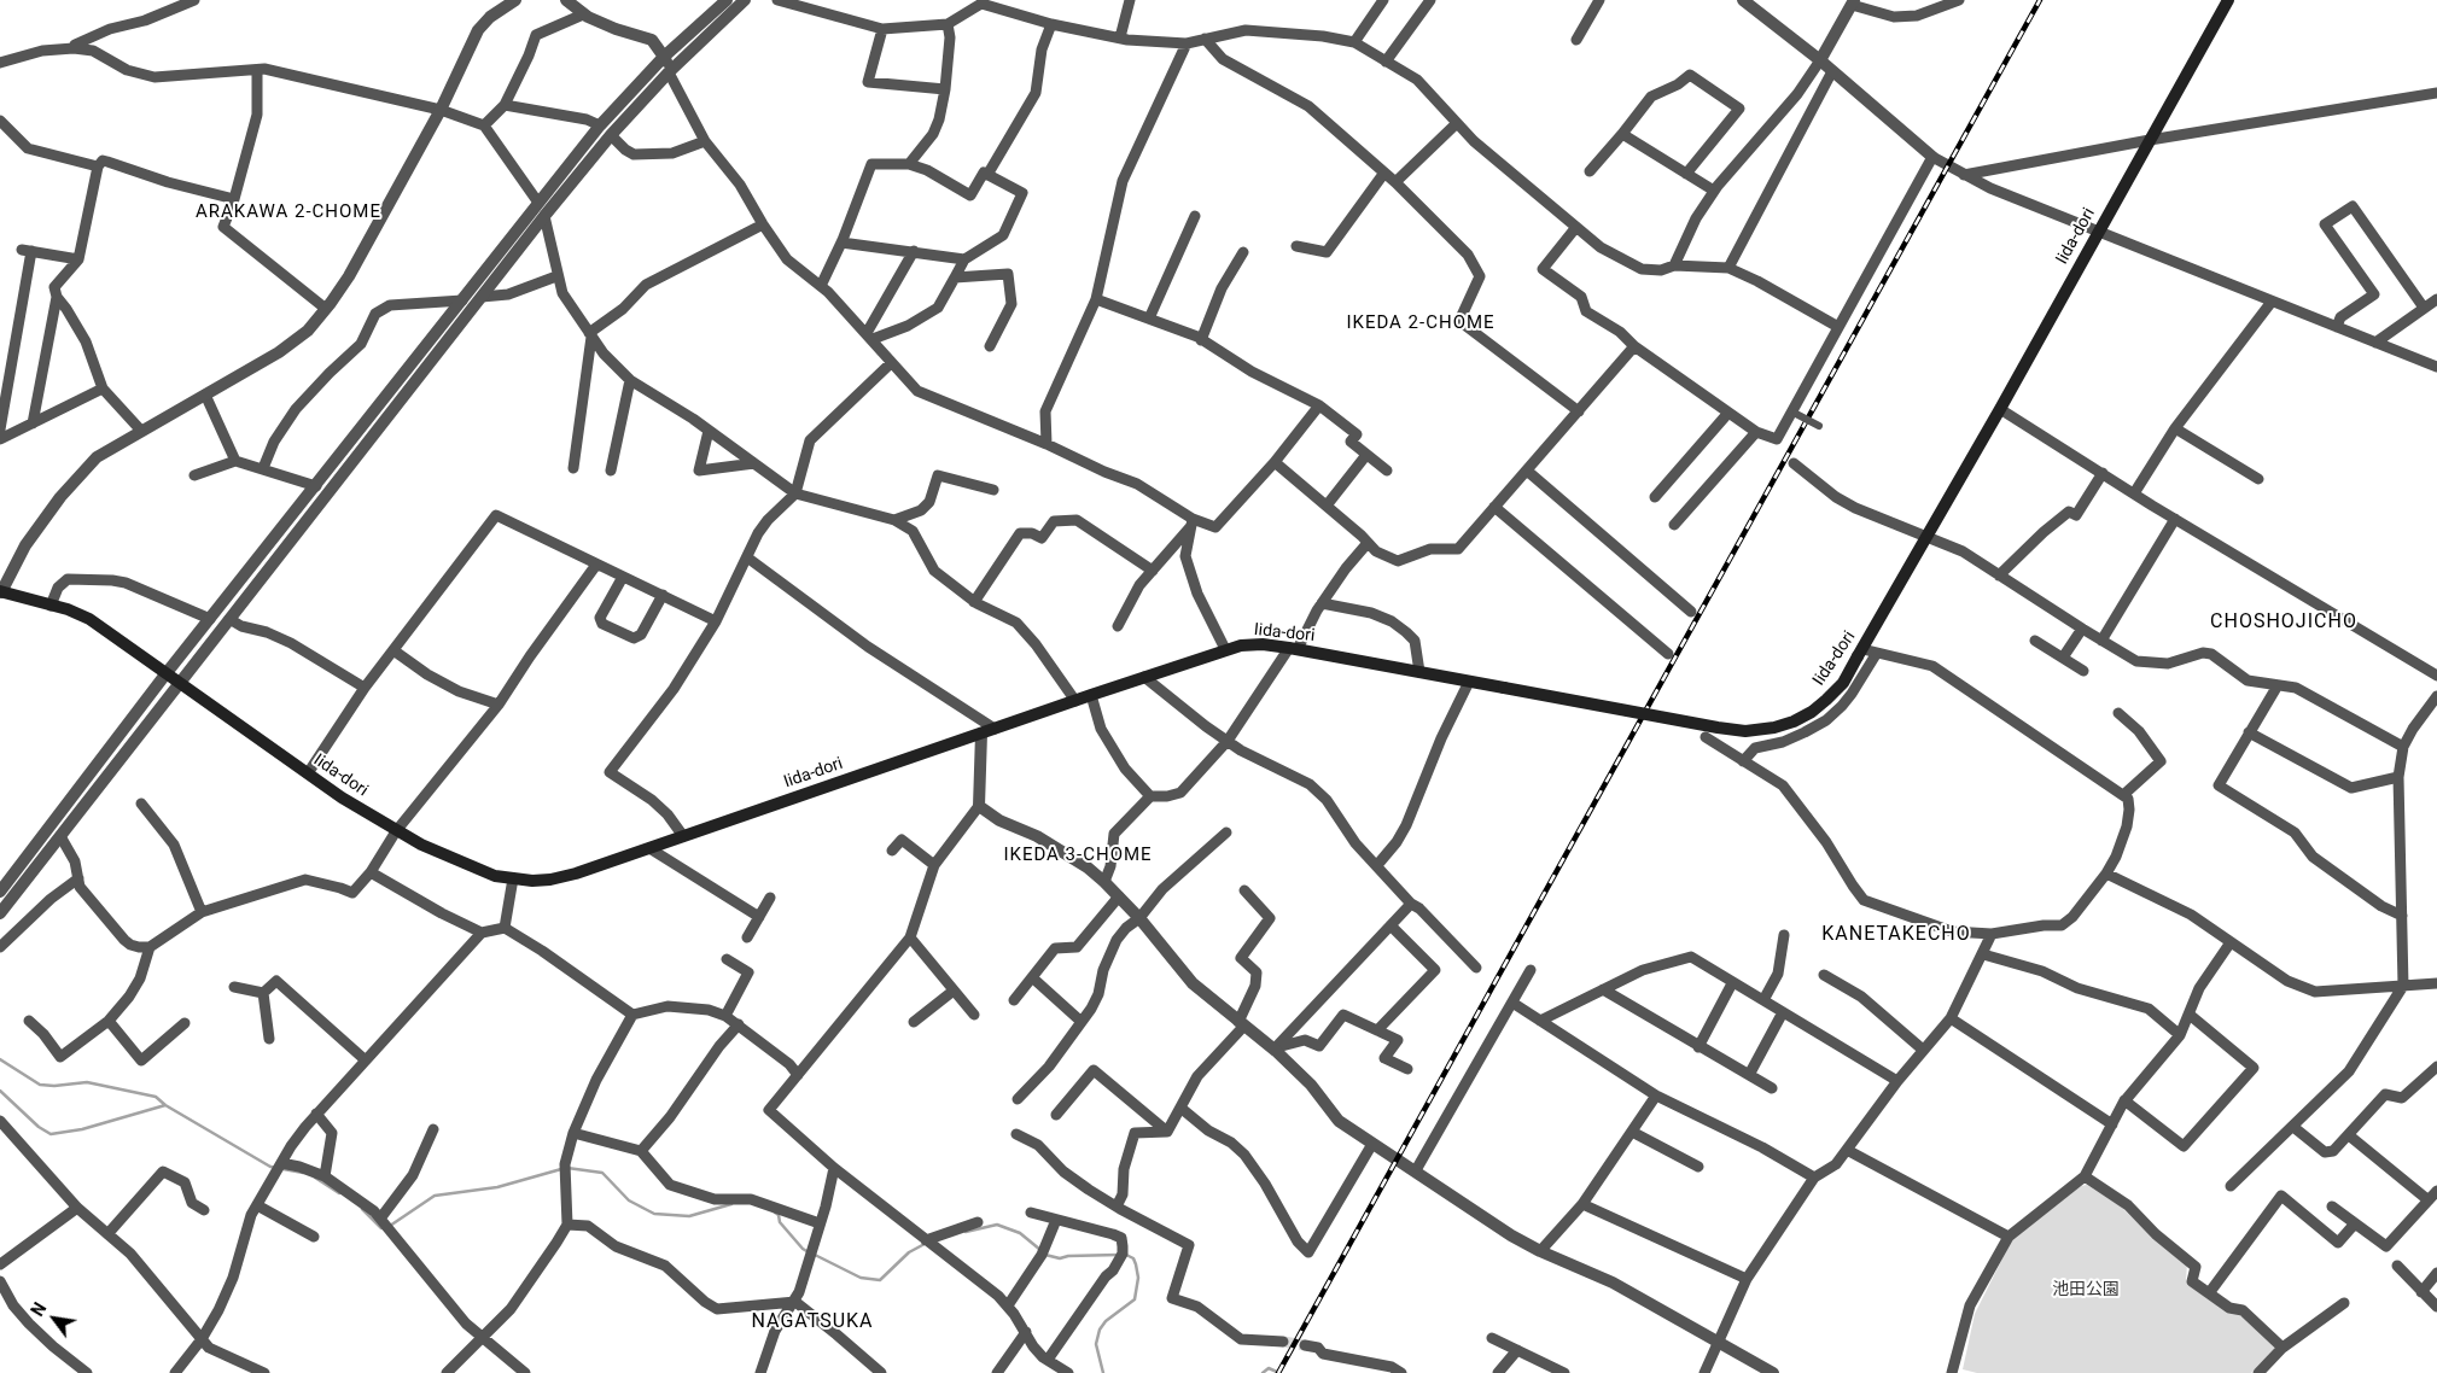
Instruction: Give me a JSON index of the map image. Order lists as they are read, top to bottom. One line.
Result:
{"streets":{"main road":["Iida-dori"]},"districts":["ARAKAWA 2-CHOME","IKEDA 2-CHOME","CHOSHOJICHO","IKEDA 3-CHOME","KANETAKECHO","NAGATSUKA"],"parks":["池田公園"],"north":"top left"}
